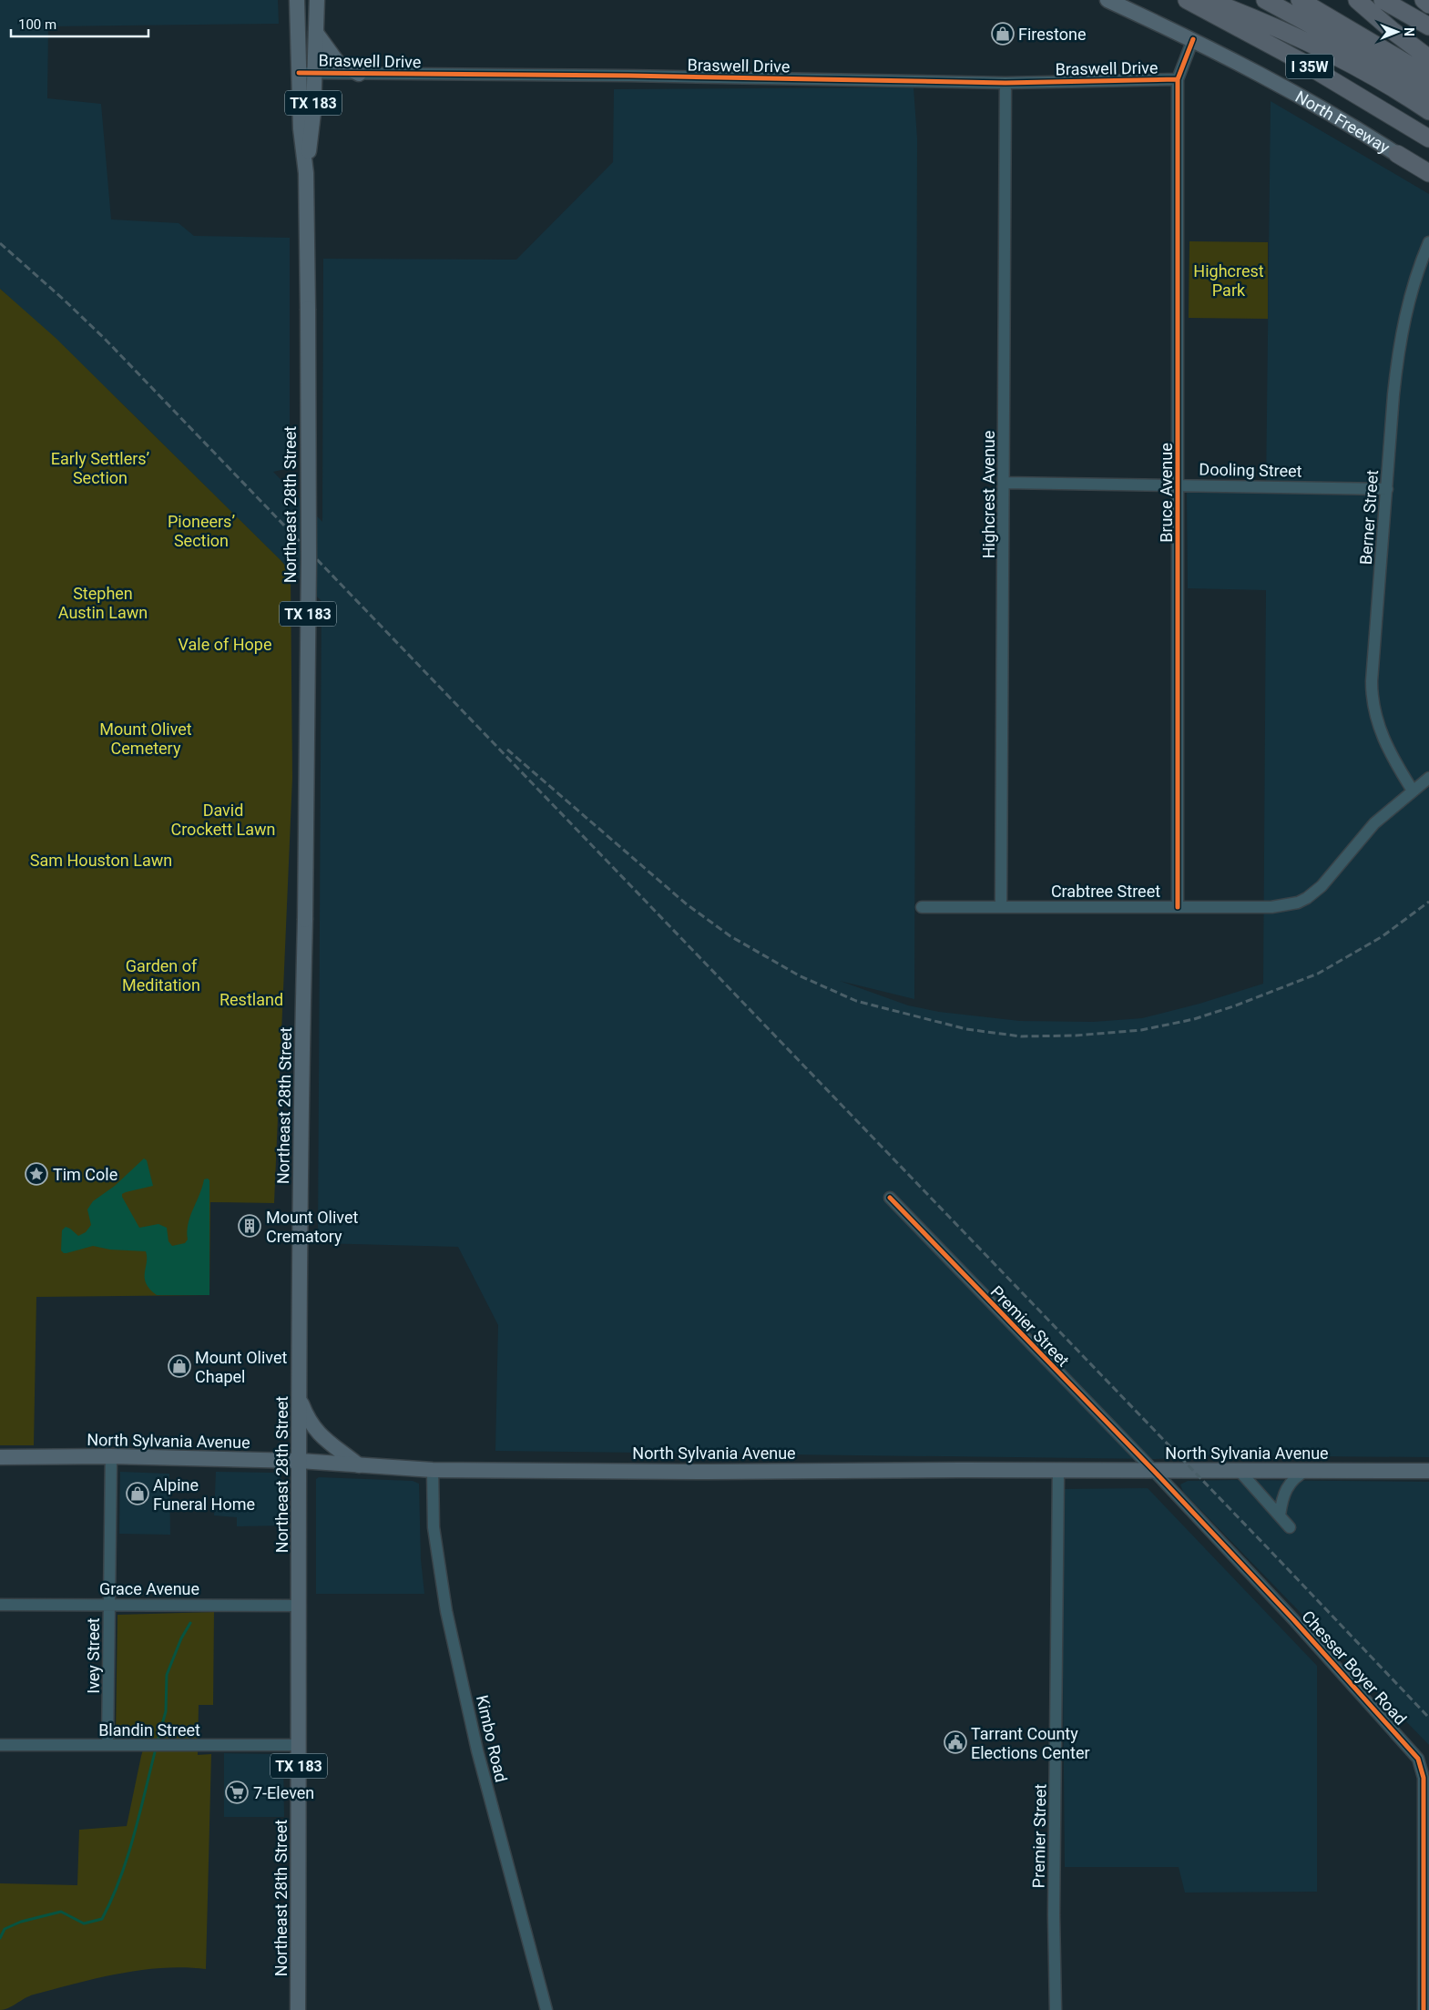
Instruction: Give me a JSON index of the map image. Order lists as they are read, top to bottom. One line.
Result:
{"streets":{"highway":["I 35W","North Freeway"],"main road":["TX 183","Northeast 28th Street","North Sylvania Avenue"],"street":["Braswell Drive","Dooling Street","Bruce Avenue","Highcrest Avenue","Berner Street","Crabtree Street","Premier Street","Grace Avenue","Ivey Street","Chesser Boyer Road","Blandin Street","Kimbo Road"]},"crossings":[["Braswell Drive","Bruce Avenue"],["Braswell Drive","Highcrest Avenue"],["Braswell Drive","Northeast 28th Street"],["Dooling Street","Bruce Avenue"],["Dooling Street","Highcrest Avenue"],["Dooling Street","Berner Street"],["Bruce Avenue","Crabtree Street"],["Highcrest Avenue","Crabtree Street"],["Northeast 28th Street","North Sylvania Avenue"],["Northeast 28th Street","Grace Avenue"],["Northeast 28th Street","Blandin Street"],["Berner Street","Crabtree Street"],["Premier Street","North Sylvania Avenue"],["Premier Street","Chesser Boyer Road"],["North Sylvania Avenue","Ivey Street"],["North Sylvania Avenue","Chesser Boyer Road"],["North Sylvania Avenue","Kimbo Road"],["Grace Avenue","Ivey Street"],["Ivey Street","Blandin Street"]],"parks":["Highcrest Park","Early Settlers’ Section","Pioneers’ Section","Stephen Austin Lawn","Vale of Hope","Mount Olivet Cemetery","David Crockett Lawn","Sam Houston Lawn","Garden of Meditation","Restland"],"places":{"shop":["Firestone","Mount Olivet Chapel","Alpine Funeral Home"],"place":["Tim Cole"],"building":["Mount Olivet Crematory"],"public building":["Tarrant County Elections Center"],"supermarket":["7-Eleven"]},"scale_bar":"100 m","north":"right"}
